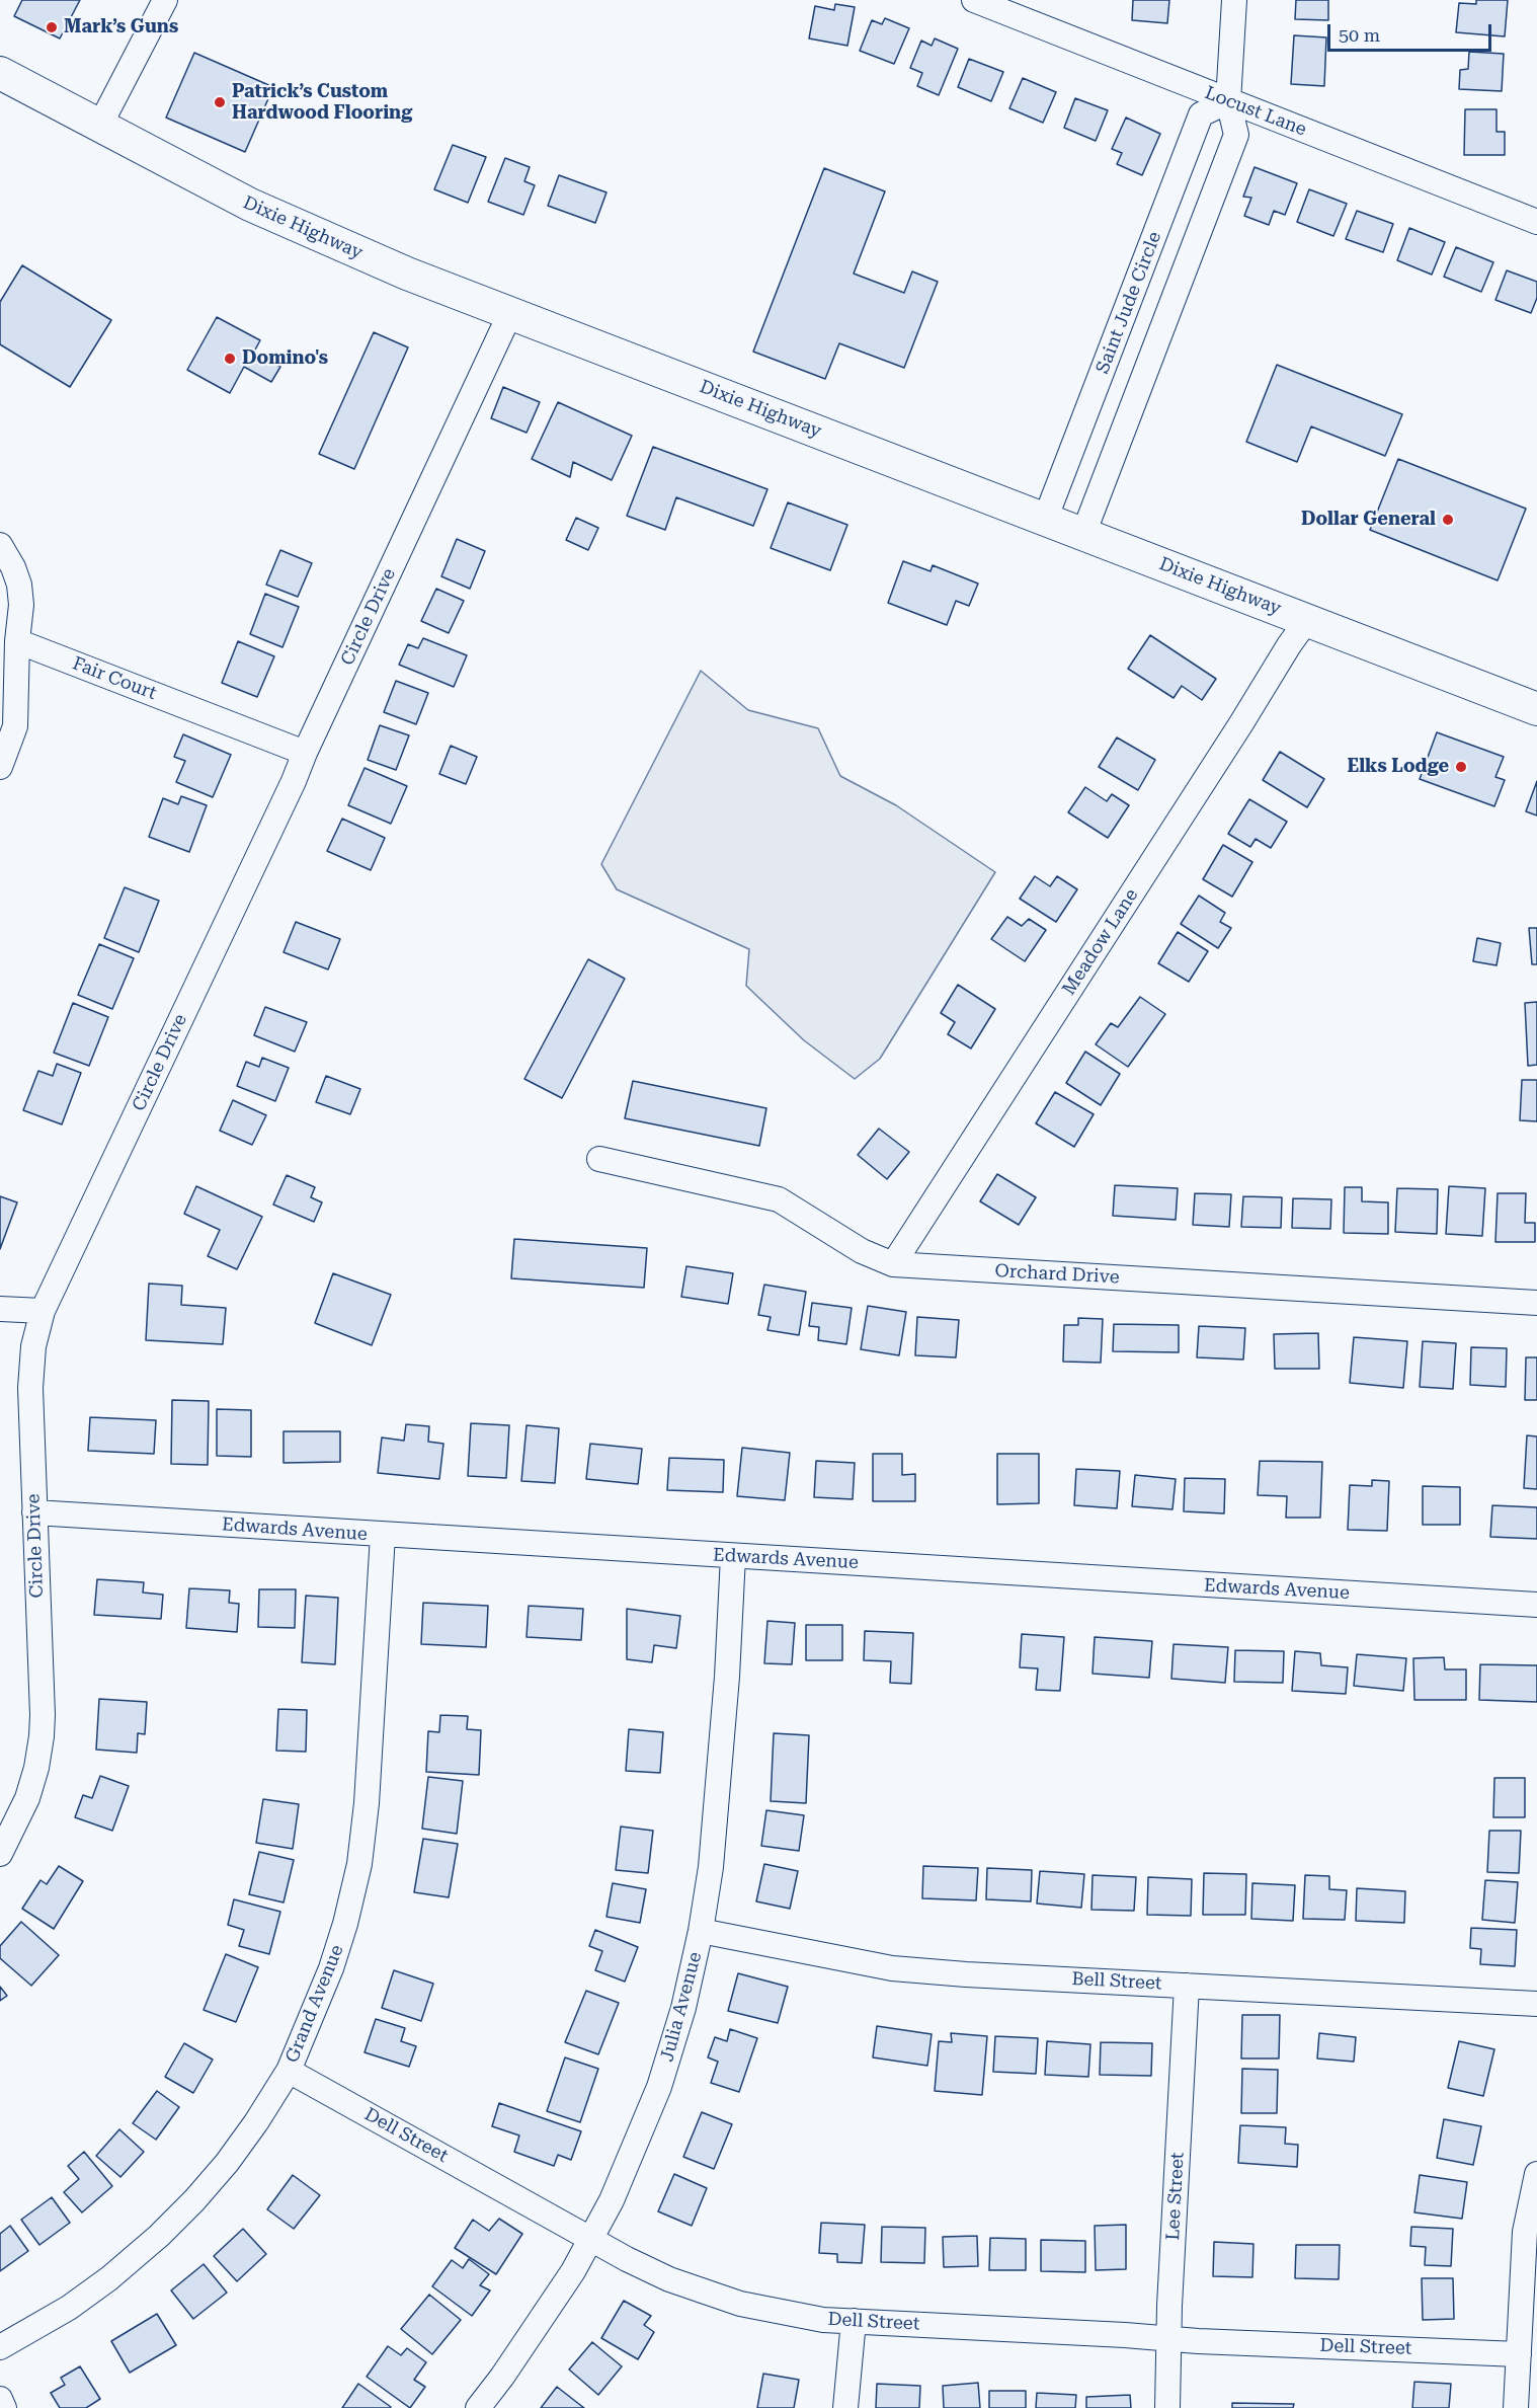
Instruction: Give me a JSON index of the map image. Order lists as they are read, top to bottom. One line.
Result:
{"streets":{"main road":["Dixie Highway"],"street":["Locust Lane","Saint Jude Circle","Circle Drive","Fair Court","Meadow Lane","Orchard Drive","Edwards Avenue","Bell Street","Grand Avenue","Julia Avenue","Dell Street","Lee Street"]},"crossings":[["Locust Lane","Saint Jude Circle"],["Dixie Highway","Saint Jude Circle"],["Dixie Highway","Circle Drive"],["Dixie Highway","Meadow Lane"],["Circle Drive","Fair Court"],["Circle Drive","Edwards Avenue"],["Meadow Lane","Orchard Drive"],["Edwards Avenue","Grand Avenue"],["Edwards Avenue","Julia Avenue"],["Bell Street","Julia Avenue"],["Bell Street","Lee Street"],["Grand Avenue","Dell Street"],["Julia Avenue","Dell Street"],["Dell Street","Lee Street"]],"places":["Mark’s Guns","Patrick’s Custom Hardwood Flooring","Domino's","Dollar General","Elks Lodge"],"scale_bar":"50 m"}
